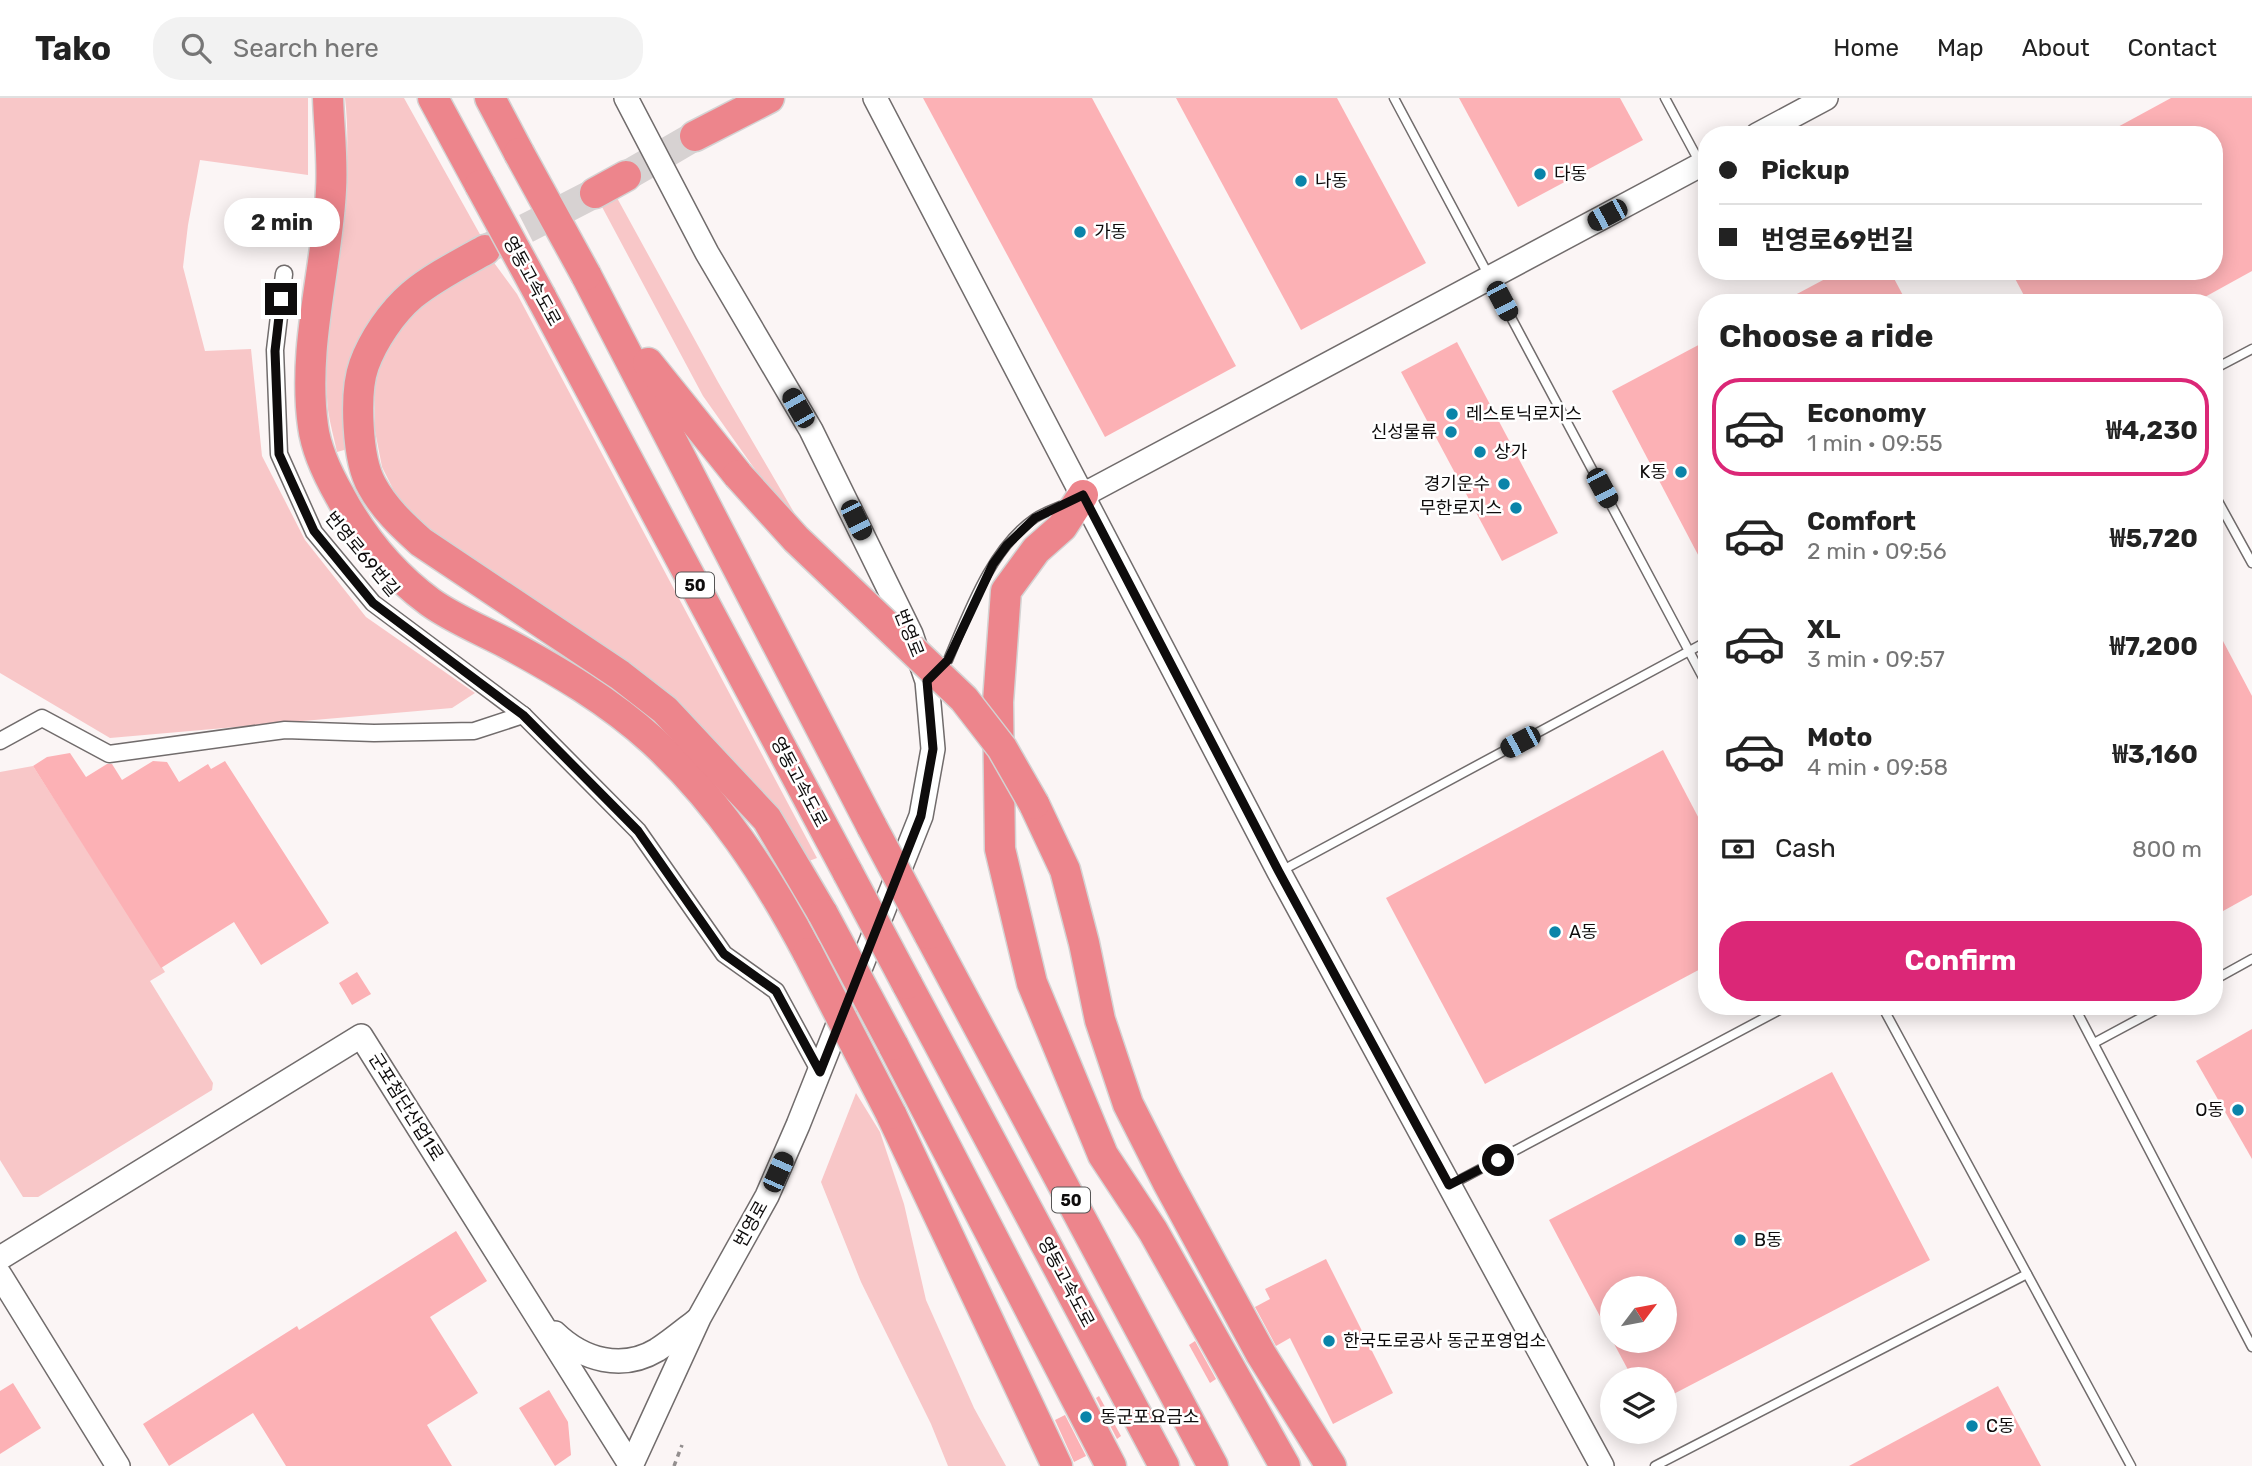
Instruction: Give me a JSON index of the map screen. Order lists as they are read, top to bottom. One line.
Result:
{"streets":{"highway":["영동고속도로","50"],"street":["번영로69번길","번영로","군포첨단산업1로"]},"crossings":[["번영로69번길","번영로"],["번영로","군포첨단산업1로"]],"places":["다동","나동","가동","레스토닉로지스","신성물류","상가","K동","경기운수","무한로지스","A동","O동","B동","한국도로공사 동군포영업소","동군포요금소","C동"],"north":"top right","page":{"header":"Tako","search":"Search here","nav":["Home","Map","About","Contact"],"banner":["Pickup","번영로69번길"],"bubble":"2 min","heading":"Choose a ride","list":[{"name":"Economy","note":"1 min · 09:55","value":"₩4,230"},{"name":"Comfort","note":"2 min · 09:56","value":"₩5,720"},{"name":"XL","note":"3 min · 09:57","value":"₩7,200"},{"name":"Moto","note":"4 min · 09:58","value":"₩3,160"}],"pay":["Cash","800 m"],"buttons":"Confirm"}}
